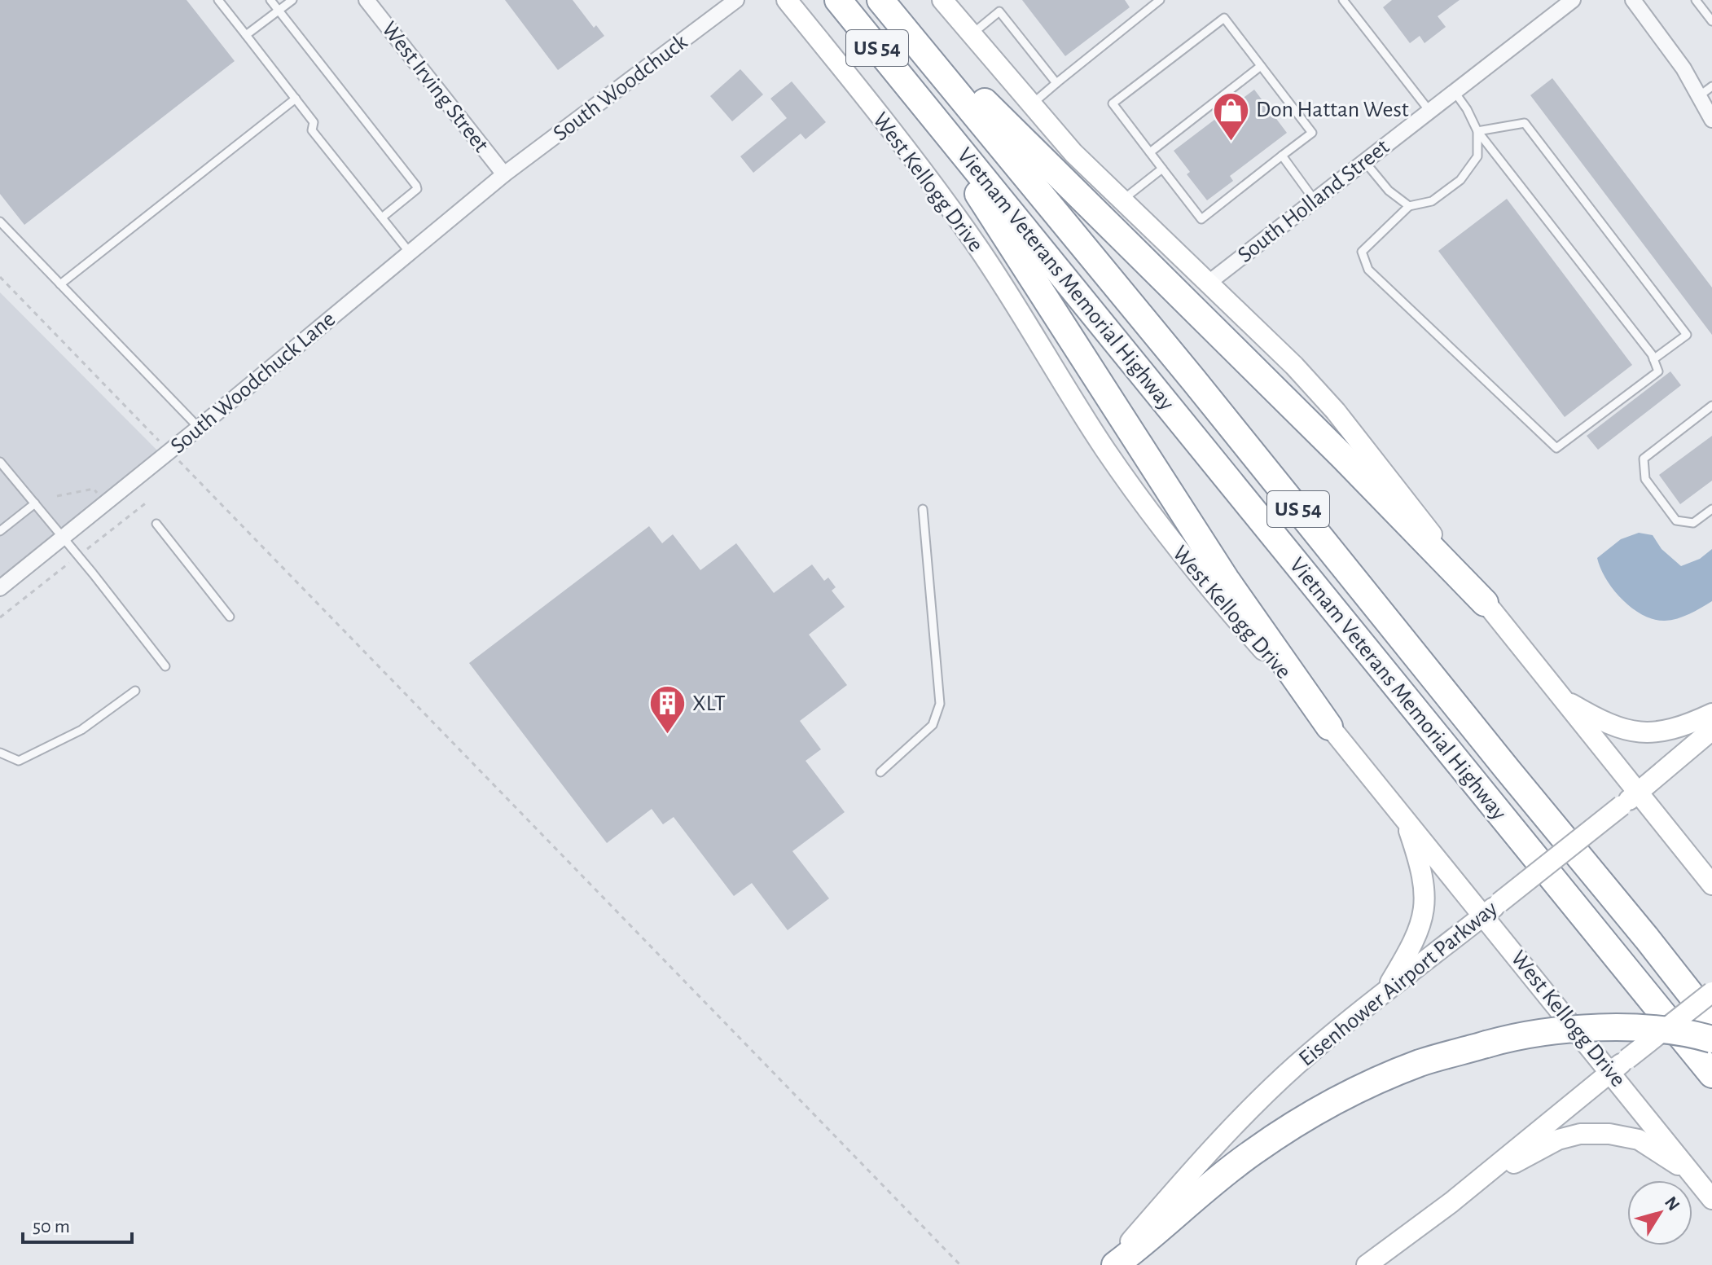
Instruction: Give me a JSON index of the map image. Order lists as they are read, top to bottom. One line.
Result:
{"streets":{"highway":["US 54","Vietnam Veterans Memorial Highway"],"main road":["West Kellogg Drive","Eisenhower Airport Parkway"],"street":["West Irving Street","South Woodchuck","South Holland Street","South Woodchuck Lane"]},"crossings":[["West Irving Street","South Woodchuck"],["West Irving Street","South Woodchuck Lane"],["South Woodchuck","South Woodchuck Lane"],["West Kellogg Drive","Eisenhower Airport Parkway"]],"places":{"shop":["Don Hattan West"],"building":["XLT"]},"scale_bar":"50 m","north":"top right"}
